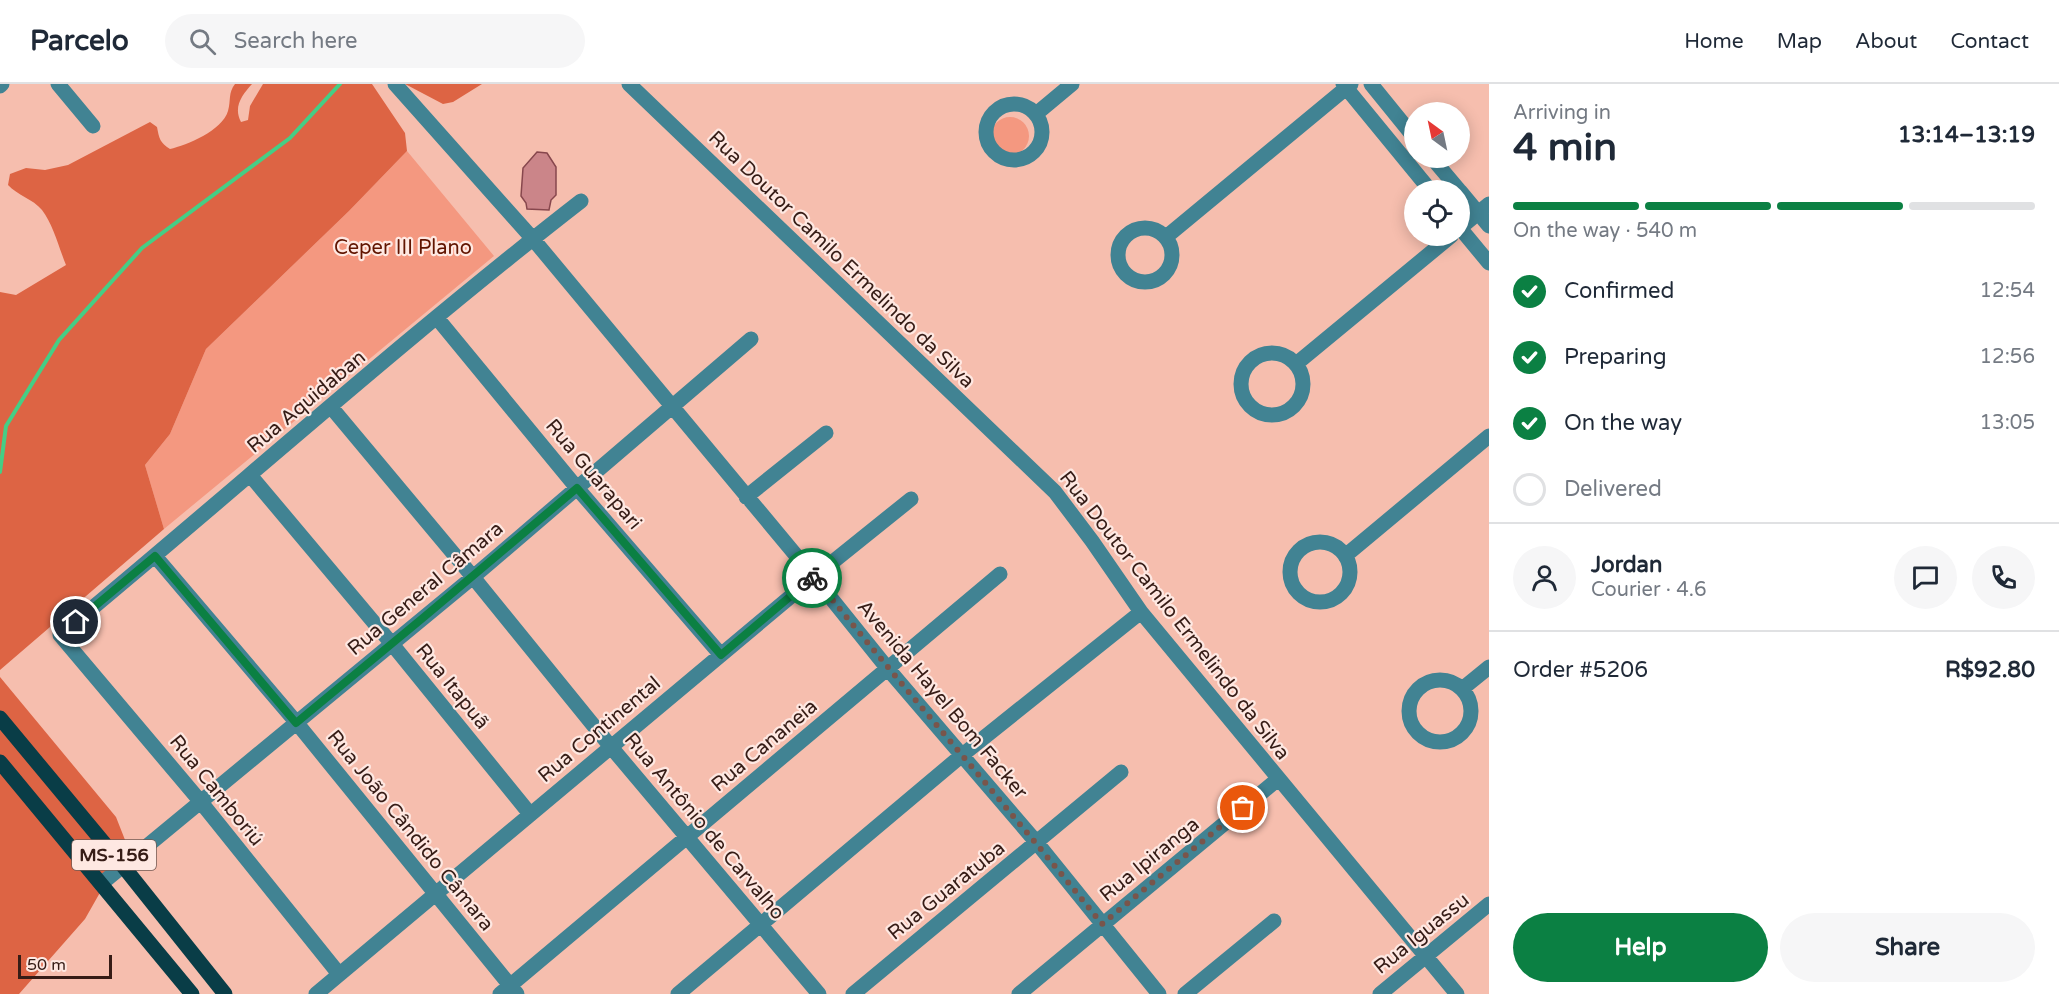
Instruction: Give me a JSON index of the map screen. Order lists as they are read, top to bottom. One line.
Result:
{"streets":{"main road":["MS-156"],"street":["Rua Doutor Camilo Ermelindo da Silva","Rua Aquidaban","Rua Guarapari","Rua General Câmara","Rua Itapuã","Avenida Hayel Bom Facker","Rua Continental","Rua Cananeia","Rua Camboriú","Rua Antônio de Carvalho","Rua João Cândido Câmara","Rua Ipiranga","Rua Guaratuba","Rua Iguassu"]},"crossings":[["Rua Doutor Camilo Ermelindo da Silva","Rua Ipiranga"],["Rua Doutor Camilo Ermelindo da Silva","Rua Iguassu"],["Rua Aquidaban","Rua Guarapari"],["Rua Aquidaban","Rua Itapuã"],["Rua Aquidaban","Avenida Hayel Bom Facker"],["Rua Aquidaban","Rua Camboriú"],["Rua Aquidaban","Rua Antônio de Carvalho"],["Rua Aquidaban","Rua João Cândido Câmara"],["Rua Guarapari","Rua General Câmara"],["Rua Guarapari","Rua Continental"],["Rua General Câmara","Rua Itapuã"],["Rua General Câmara","Avenida Hayel Bom Facker"],["Rua General Câmara","Rua Camboriú"],["Rua General Câmara","Rua Antônio de Carvalho"],["Rua General Câmara","Rua João Cândido Câmara"],["Rua General Câmara","MS-156"],["Rua Itapuã","Rua Continental"],["Avenida Hayel Bom Facker","Rua Continental"],["Avenida Hayel Bom Facker","Rua Cananeia"],["Avenida Hayel Bom Facker","Rua Ipiranga"],["Avenida Hayel Bom Facker","Rua Guaratuba"],["Rua Continental","Rua Camboriú"],["Rua Continental","Rua Antônio de Carvalho"],["Rua Continental","Rua João Cândido Câmara"],["Rua Cananeia","Rua Antônio de Carvalho"],["Rua Cananeia","Rua João Cândido Câmara"]],"parks":["Ceper III Plano"],"scale_bar":"50 m","north":"top left","page":{"header":"Parcelo","search":"Search here","nav":["Home","Map","About","Contact"],"heading":["4 min","Arriving in","13:14–13:19"],"panel":["Jordan","Courier · 4.6","Order #5206","R$92.80"],"bar":"On the way · 540 m","list":[["Confirmed","12:54"],["Preparing","12:56"],["On the way","13:05"],"Delivered"],"buttons":["Help","Share"],"scale":"50 m"}}
